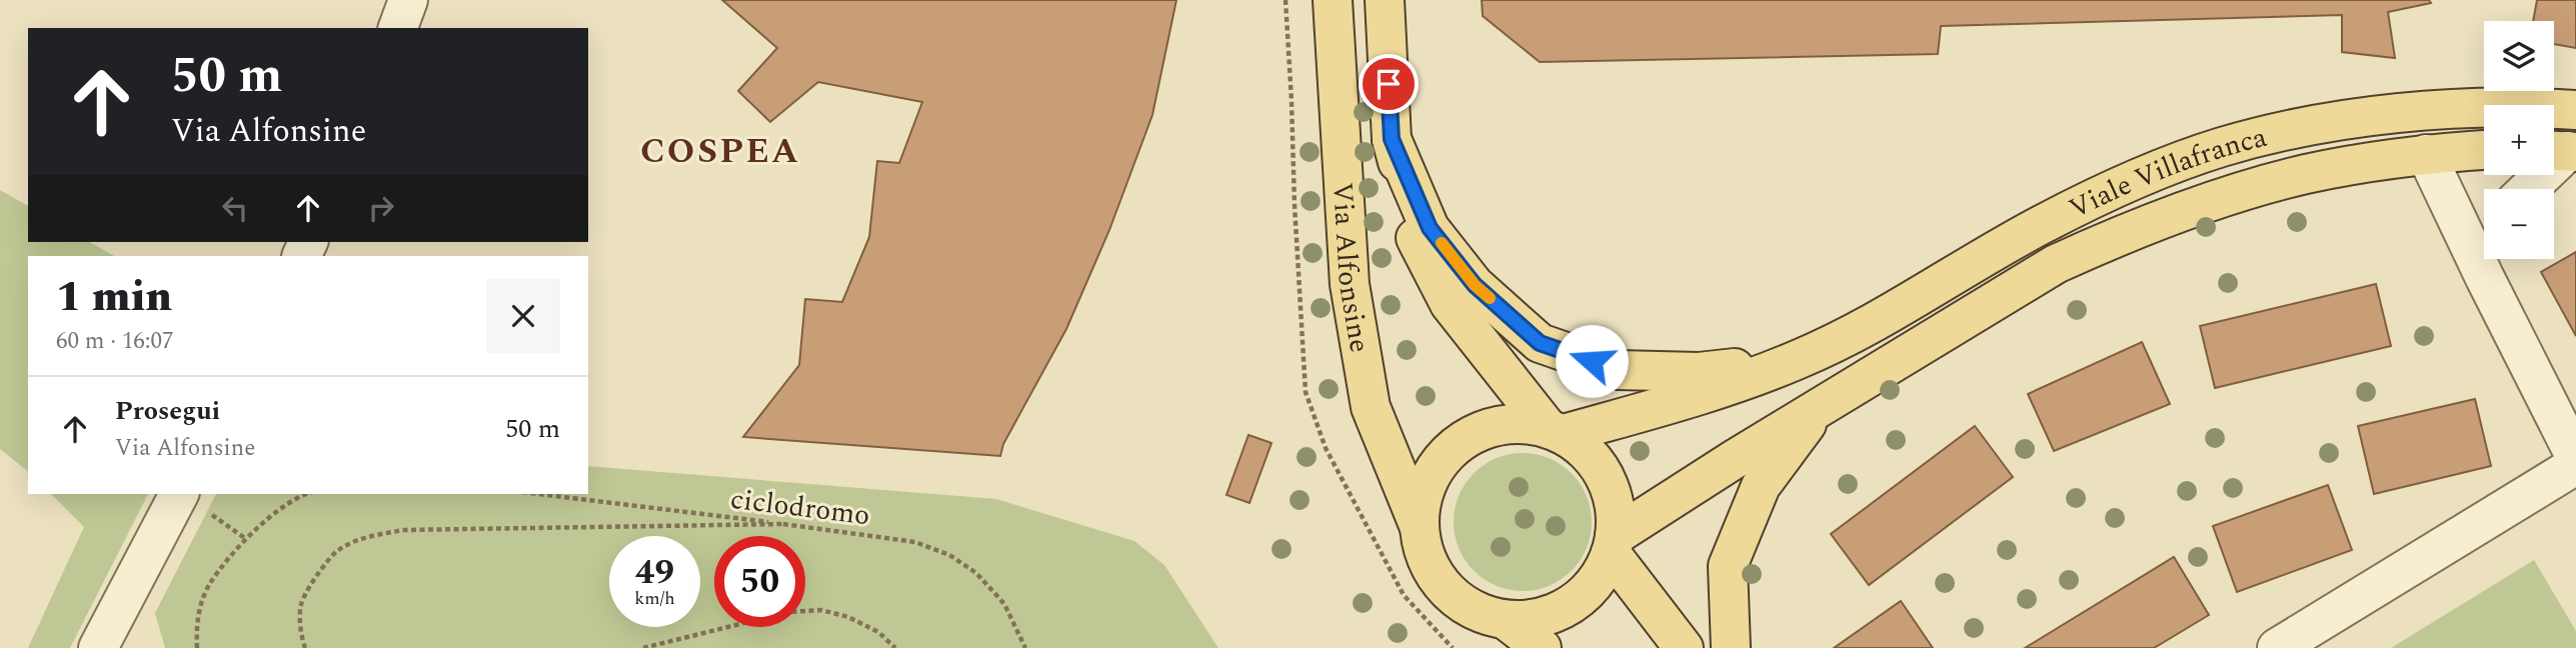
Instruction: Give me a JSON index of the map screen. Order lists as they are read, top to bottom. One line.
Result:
{"streets":{"main road":["Viale Villafranca","Via Alfonsine"],"path":["ciclodromo"]},"crossings":[["Viale Villafranca","Via Alfonsine"]],"districts":["COSPEA"],"page":{"map_buttons":["+","−"],"turn":["50 m","Via Alfonsine"],"heading":["1 min","60 m · 16:07"],"list":[{"name":"Prosegui","note":"Via Alfonsine","value":"50 m"}],"speed":"49 km/h","limit":"50"}}
